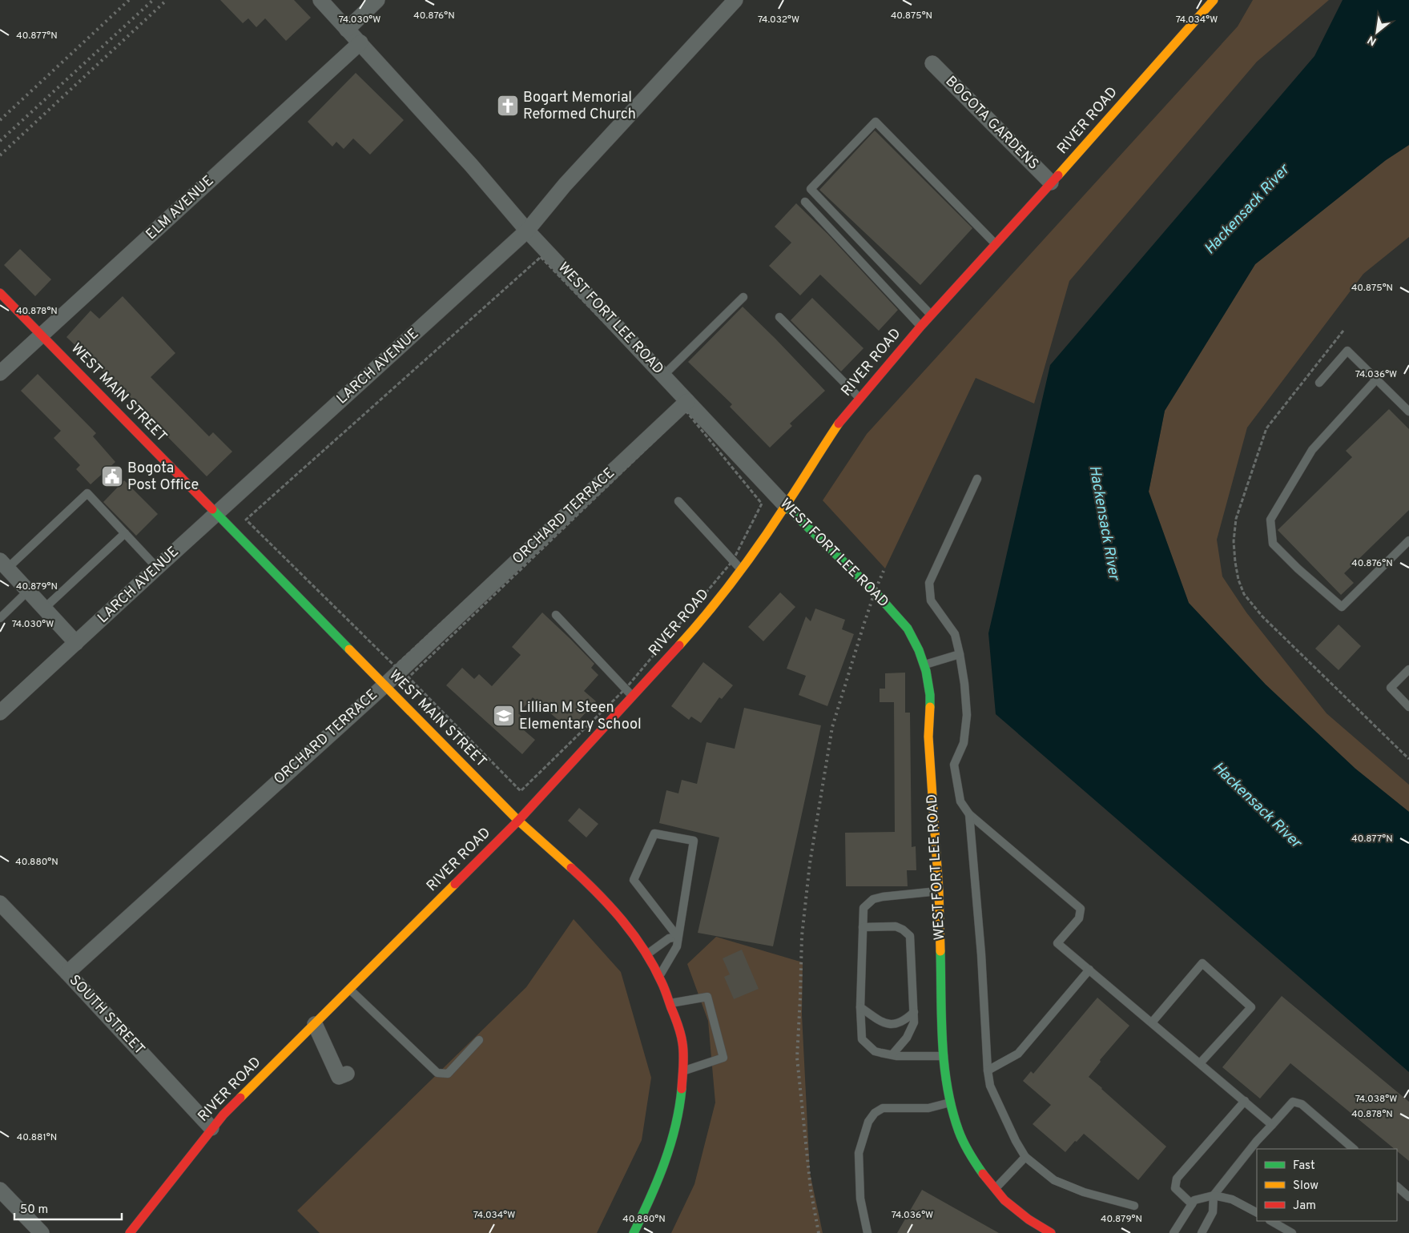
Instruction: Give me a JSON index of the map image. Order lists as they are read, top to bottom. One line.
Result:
{"streets":{"main road":["RIVER ROAD","WEST FORT LEE ROAD","WEST MAIN STREET"],"street":["BOGOTA GARDENS","ELM AVENUE","LARCH AVENUE","ORCHARD TERRACE","SOUTH STREET"]},"crossings":[["RIVER ROAD","BOGOTA GARDENS"],["RIVER ROAD","WEST FORT LEE ROAD"],["RIVER ROAD","WEST MAIN STREET"],["RIVER ROAD","SOUTH STREET"],["ELM AVENUE","WEST FORT LEE ROAD"],["ELM AVENUE","WEST MAIN STREET"],["WEST FORT LEE ROAD","LARCH AVENUE"],["WEST FORT LEE ROAD","ORCHARD TERRACE"],["LARCH AVENUE","WEST MAIN STREET"],["WEST MAIN STREET","ORCHARD TERRACE"],["ORCHARD TERRACE","SOUTH STREET"]],"water":["Hackensack River"],"places":{"church":["Bogart Memorial Reformed Church"],"public building":["Bogota Post Office"],"school or university":["Lillian M Steen Elementary School"]},"legend":["Fast","Slow","Jam"],"scale_bar":"50 m","north":"bottom left","coordinates":["40.876°N","40.875°N","74.030°W","74.032°W","74.034°W","40.877°N","40.878°N","74.036°W","40.879°N","40.880°N","74.038°W","40.881°N"]}
